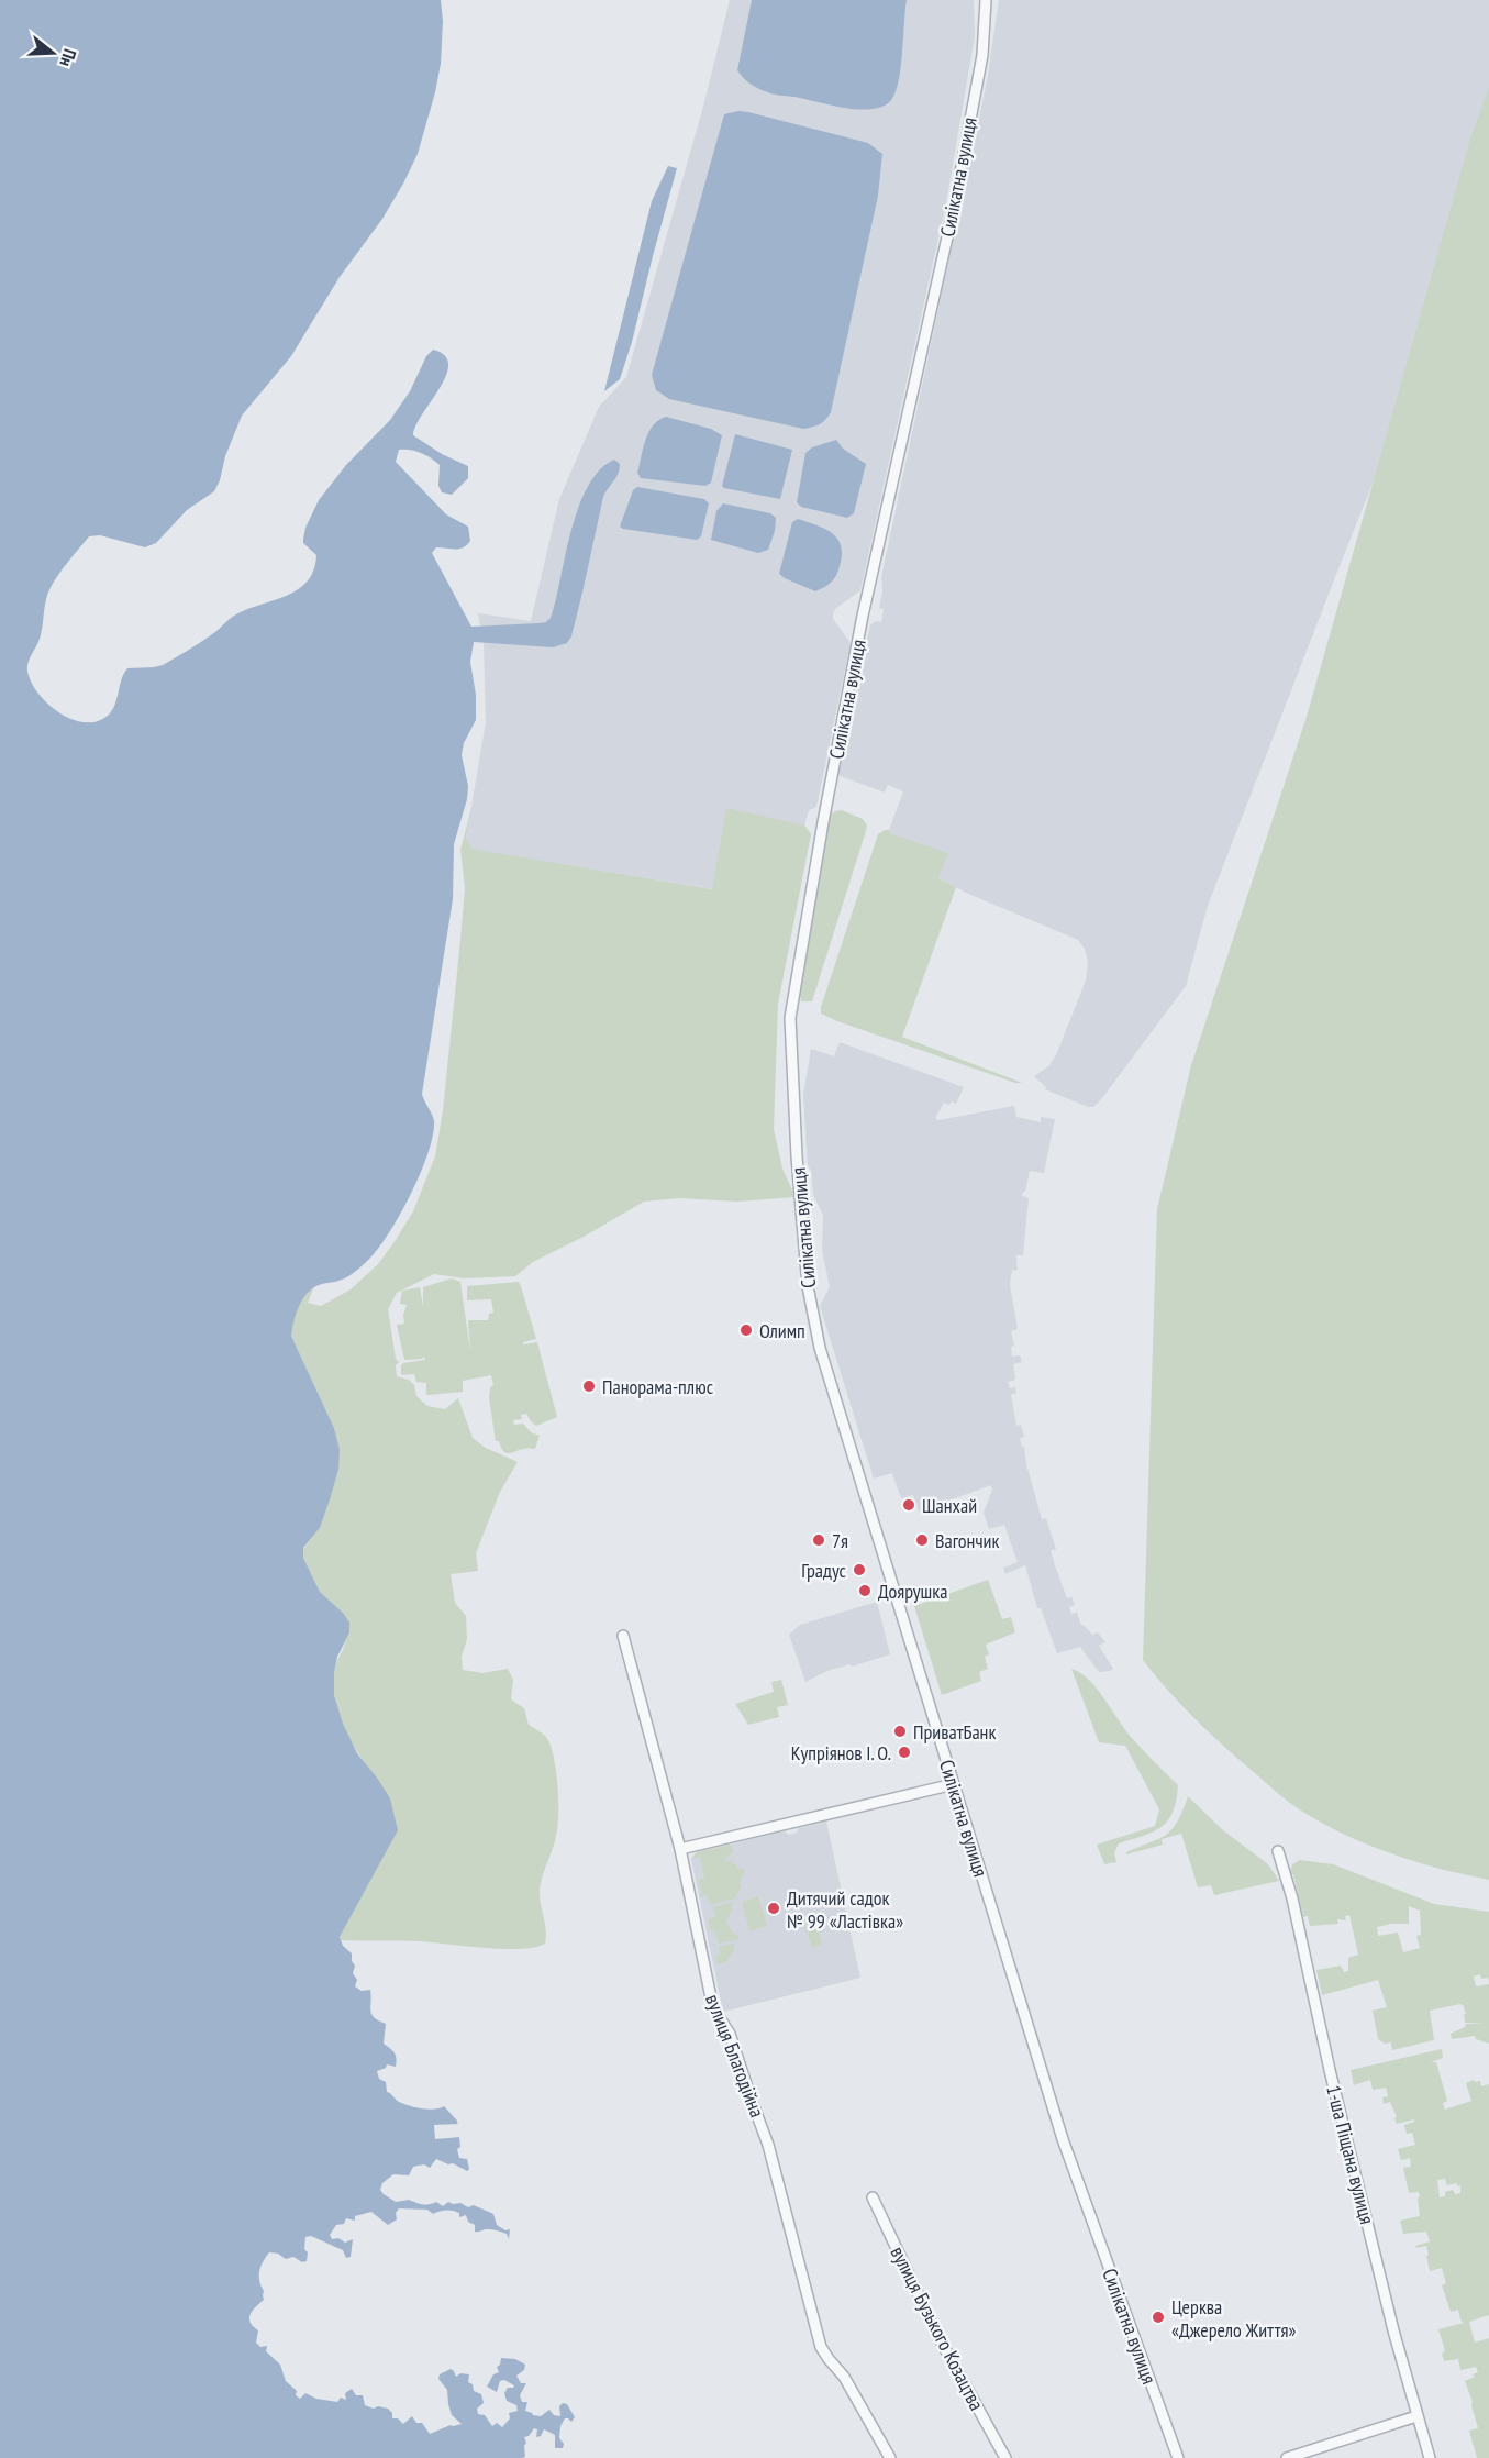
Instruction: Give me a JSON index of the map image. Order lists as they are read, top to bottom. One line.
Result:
{"streets":{"street":["Силікатна вулиця","вулиця Благодійна","1-ша Піщана вулиця","вулиця Бузького Козацтва"]},"places":["Олимп","Панорама-плюс","Шанхай","7я","Вагончик","Градус","Доярушка","ПриватБанк","Купріянов І. О.","Дитячий садок № 99 «Ластівка»","Церква «Джерело Життя»"],"north":"right"}
